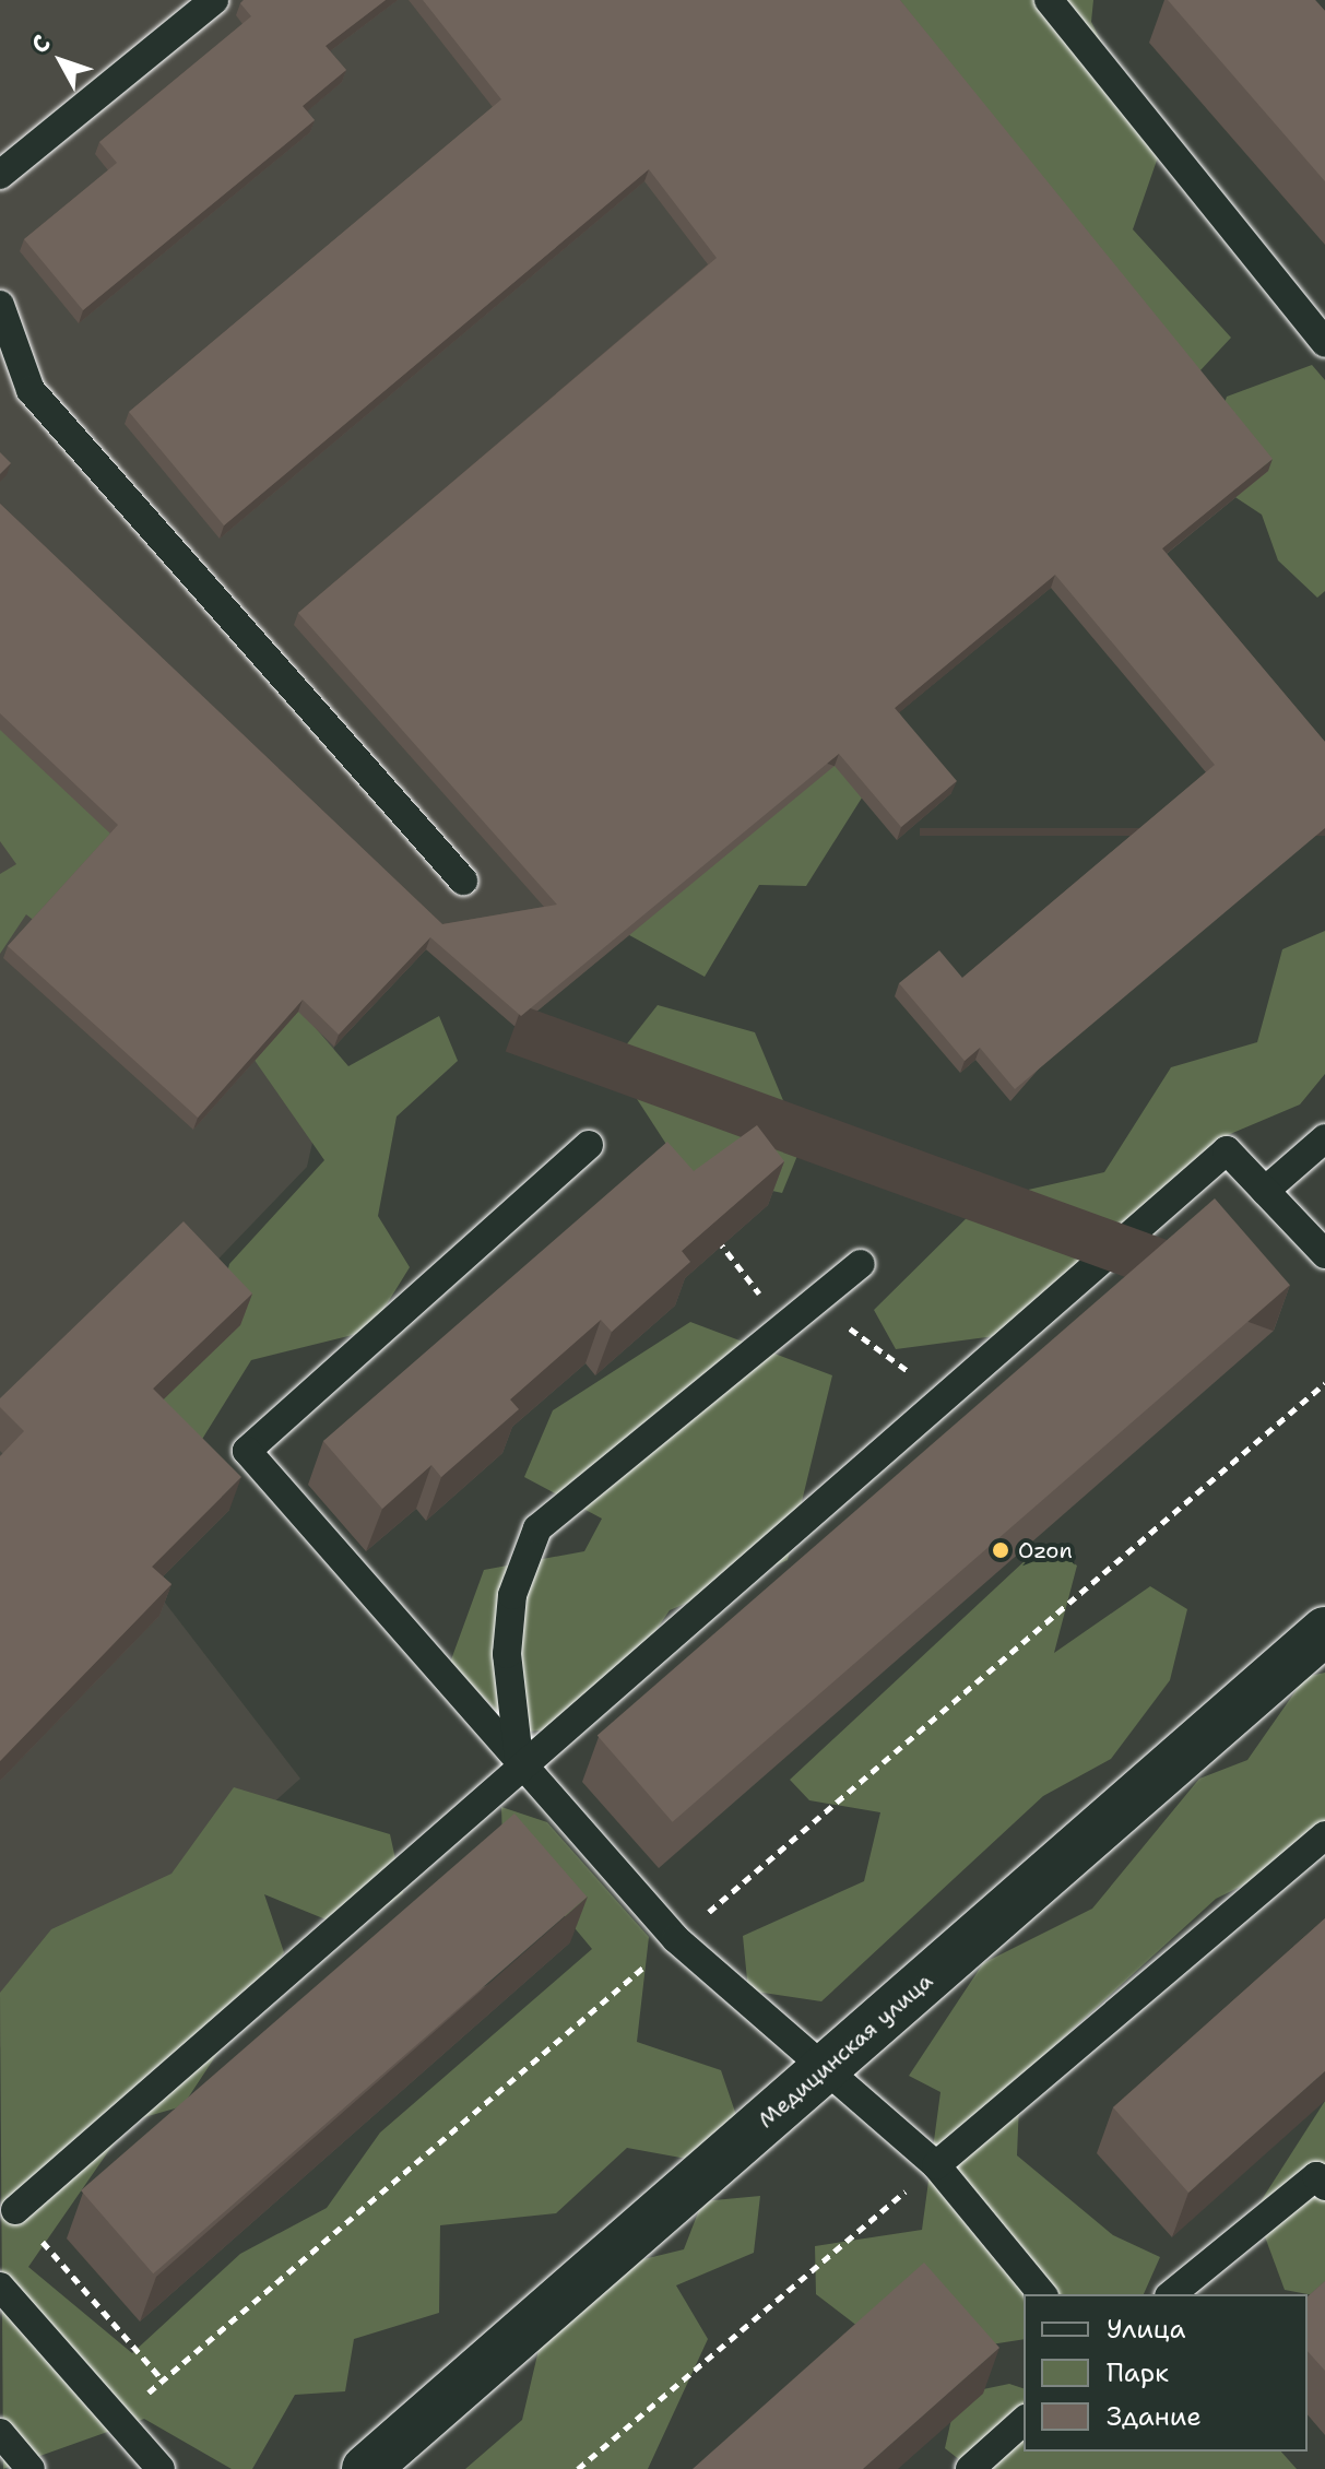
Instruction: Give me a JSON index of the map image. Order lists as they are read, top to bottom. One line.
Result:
{"streets":{"street":["Медицинская улица"]},"places":["Ozon"],"legend":["Улица","Парк","Здание"],"north":"top left"}
